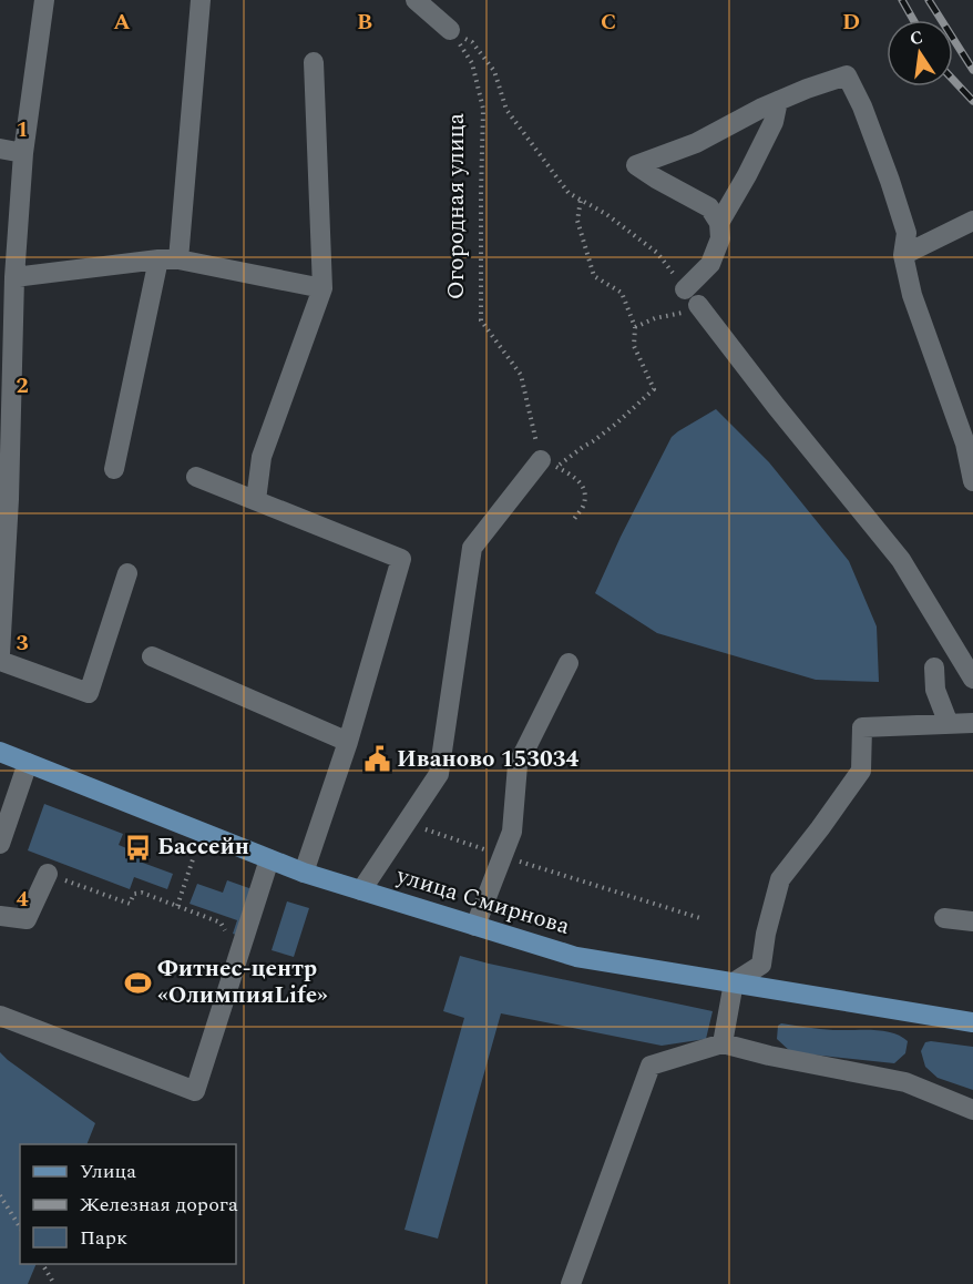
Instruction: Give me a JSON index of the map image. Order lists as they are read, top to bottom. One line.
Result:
{"streets":{"main road":["улица Смирнова"],"path":["Огородная улица"]},"places":{"public building":["Иваново 153034"],"bus stop":["Бассейн"],"sports":["Фитнес-центр «ОлимпияLife»"]},"legend":["Улица","Железная дорога","Парк"],"north":"top","grid":{"columns":["A","B","C","D"],"rows":["1","2","3","4"]}}
